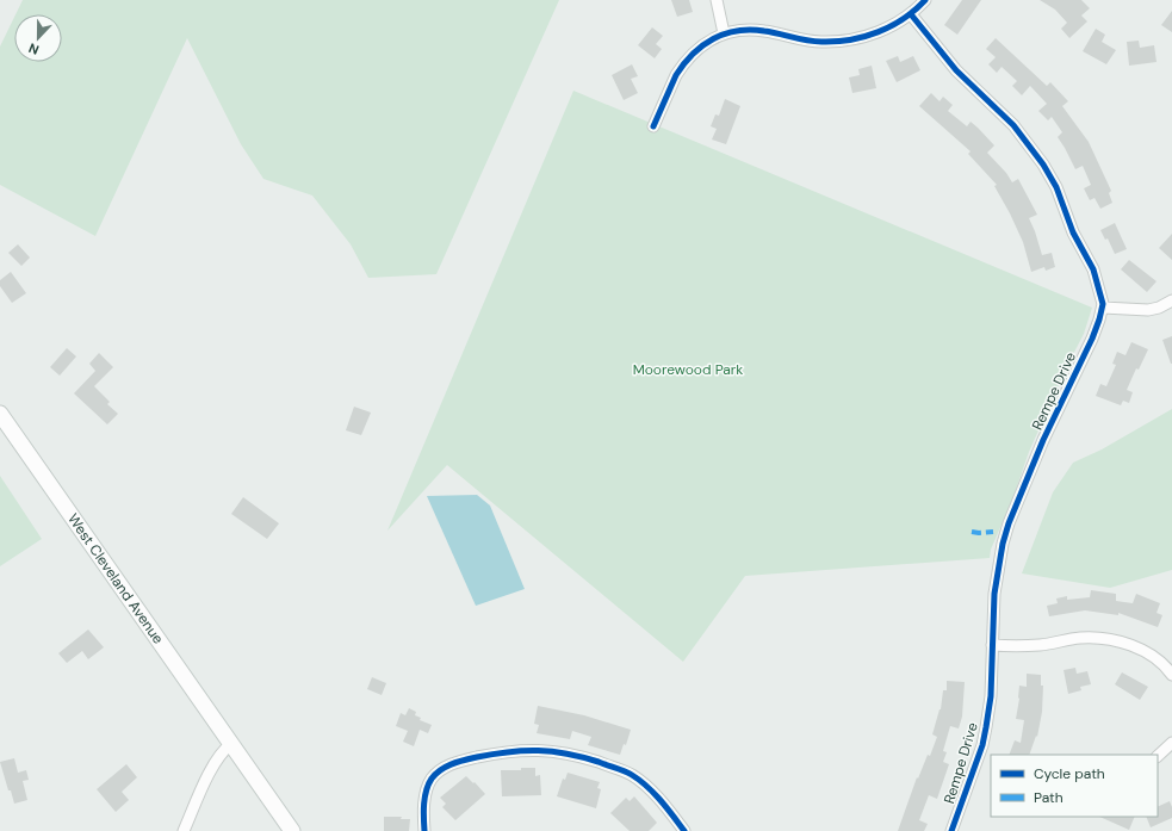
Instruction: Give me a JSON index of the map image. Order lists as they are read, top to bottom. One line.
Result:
{"streets":{"main road":["West Cleveland Avenue"],"street":["Rempe Drive"]},"parks":["Moorewood Park"],"legend":["Cycle path","Path"],"north":"bottom"}
